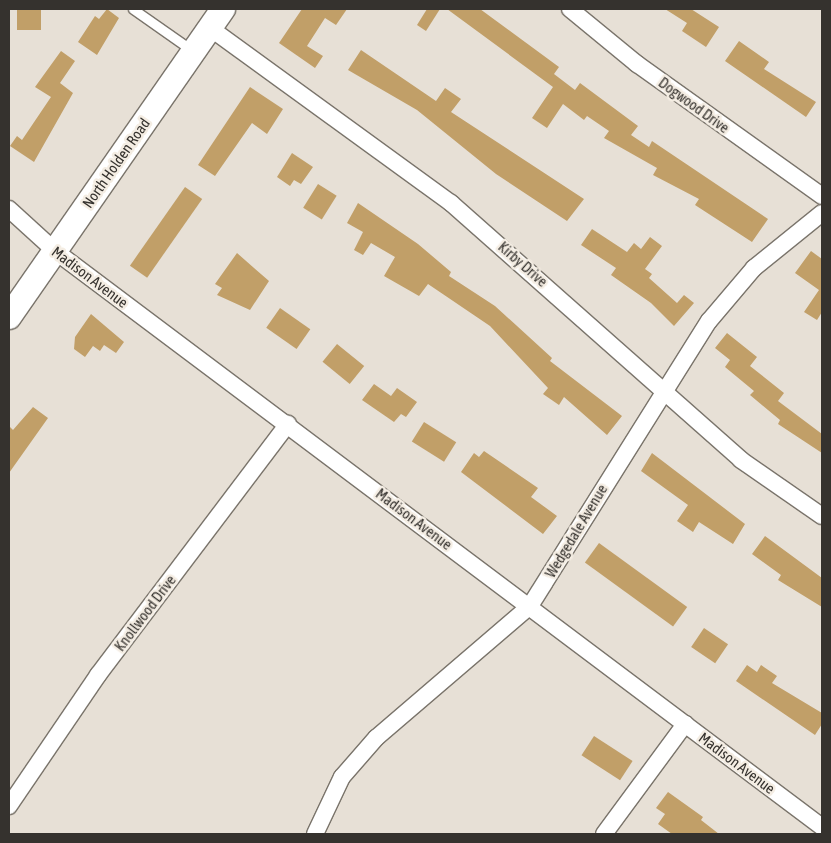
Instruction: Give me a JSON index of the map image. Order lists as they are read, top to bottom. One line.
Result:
{"streets":{"main road":["North Holden Road"],"street":["Dogwood Drive","Kirby Drive","Madison Avenue","Wedgedale Avenue","Knollwood Drive"]},"crossings":[["North Holden Road","Kirby Drive"],["North Holden Road","Madison Avenue"],["Kirby Drive","Wedgedale Avenue"],["Madison Avenue","Wedgedale Avenue"],["Madison Avenue","Knollwood Drive"]]}
